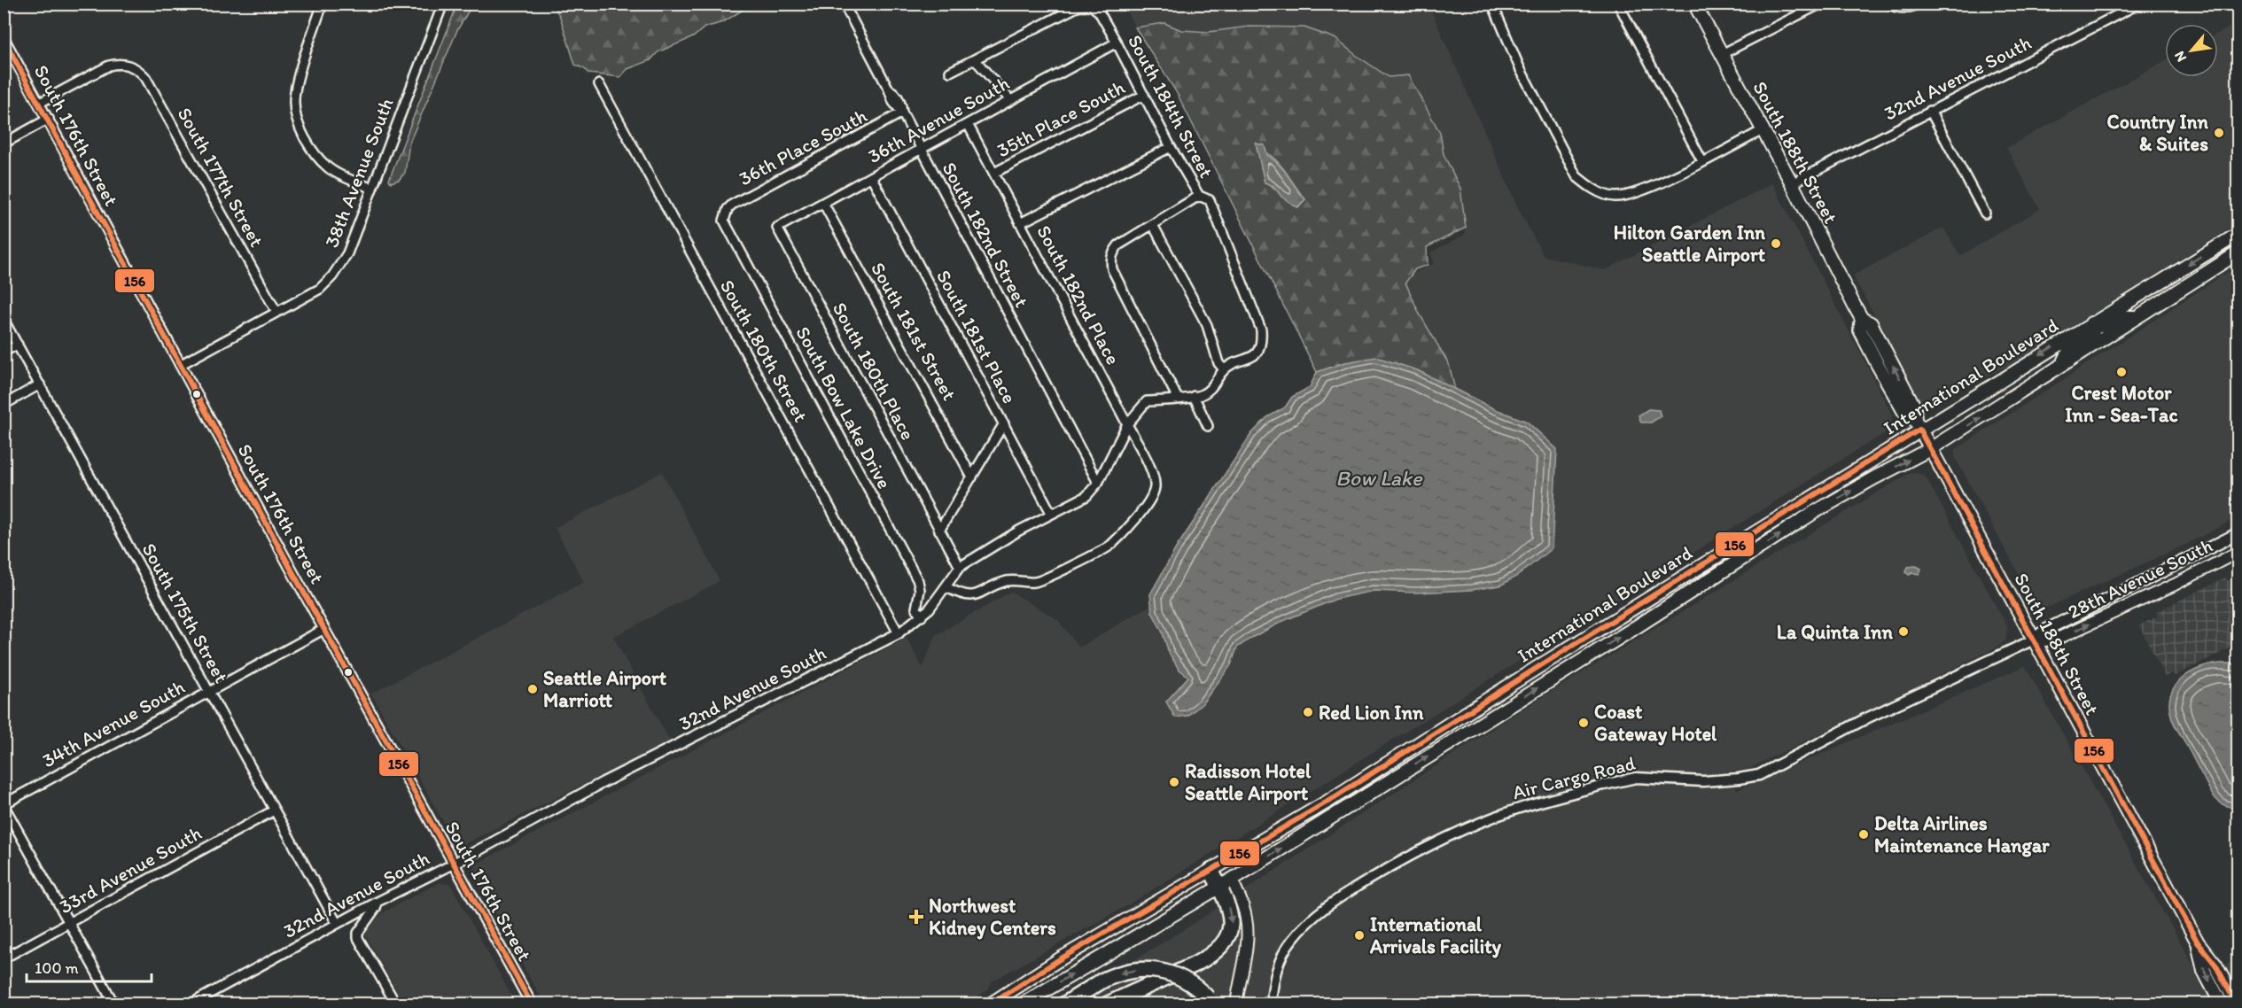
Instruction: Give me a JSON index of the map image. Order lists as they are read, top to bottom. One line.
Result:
{"streets":{"main road":["South 188th Street","International Boulevard","28th Avenue South"],"street":["32nd Avenue South","South 184th Street","35th Place South","36th Avenue South","South 176th Street","36th Place South","38th Avenue South","South 177th Street","South 182nd Street","South 182nd Place","South 181st Street","South 181st Place","South 180th Street","South 180th Place","South Bow Lake Drive","South 175th Street","34th Avenue South","Air Cargo Road","33rd Avenue South"]},"crossings":[["32nd Avenue South","South 184th Street"],["32nd Avenue South","South 176th Street"],["32nd Avenue South","South 188th Street"],["32nd Avenue South","South 182nd Street"],["32nd Avenue South","South 182nd Place"],["32nd Avenue South","South 181st Place"],["32nd Avenue South","South 180th Street"],["32nd Avenue South","South 180th Place"],["32nd Avenue South","South Bow Lake Drive"],["32nd Avenue South","South 175th Street"],["South 184th Street","35th Place South"],["South 184th Street","36th Avenue South"],["35th Place South","South 182nd Place"],["36th Avenue South","South 182nd Street"],["36th Avenue South","South 182nd Place"],["36th Avenue South","South 181st Street"],["36th Avenue South","South 181st Place"],["36th Avenue South","South 180th Place"],["South 176th Street","38th Avenue South"],["South 176th Street","South 177th Street"],["South 176th Street","34th Avenue South"],["36th Place South","South 182nd Street"],["36th Place South","South Bow Lake Drive"],["South 188th Street","International Boulevard"],["South 188th Street","28th Avenue South"],["South 188th Street","Air Cargo Road"],["38th Avenue South","South 177th Street"],["28th Avenue South","Air Cargo Road"],["South 175th Street","34th Avenue South"],["South 175th Street","33rd Avenue South"]],"water":["Bow Lake"],"places":{"other":["Country Inn & Suites","Hilton Garden Inn Seattle Airport","Crest Motor Inn - Sea-Tac","La Quinta Inn","Seattle Airport Marriott","Red Lion Inn","Coast Gateway Hotel","Radisson Hotel Seattle Airport","Delta Airlines Maintenance Hangar","International Arrivals Facility"],"health":["Northwest Kidney Centers"]},"lines":["transit line 156"],"scale_bar":"100 m","north":"bottom left"}
